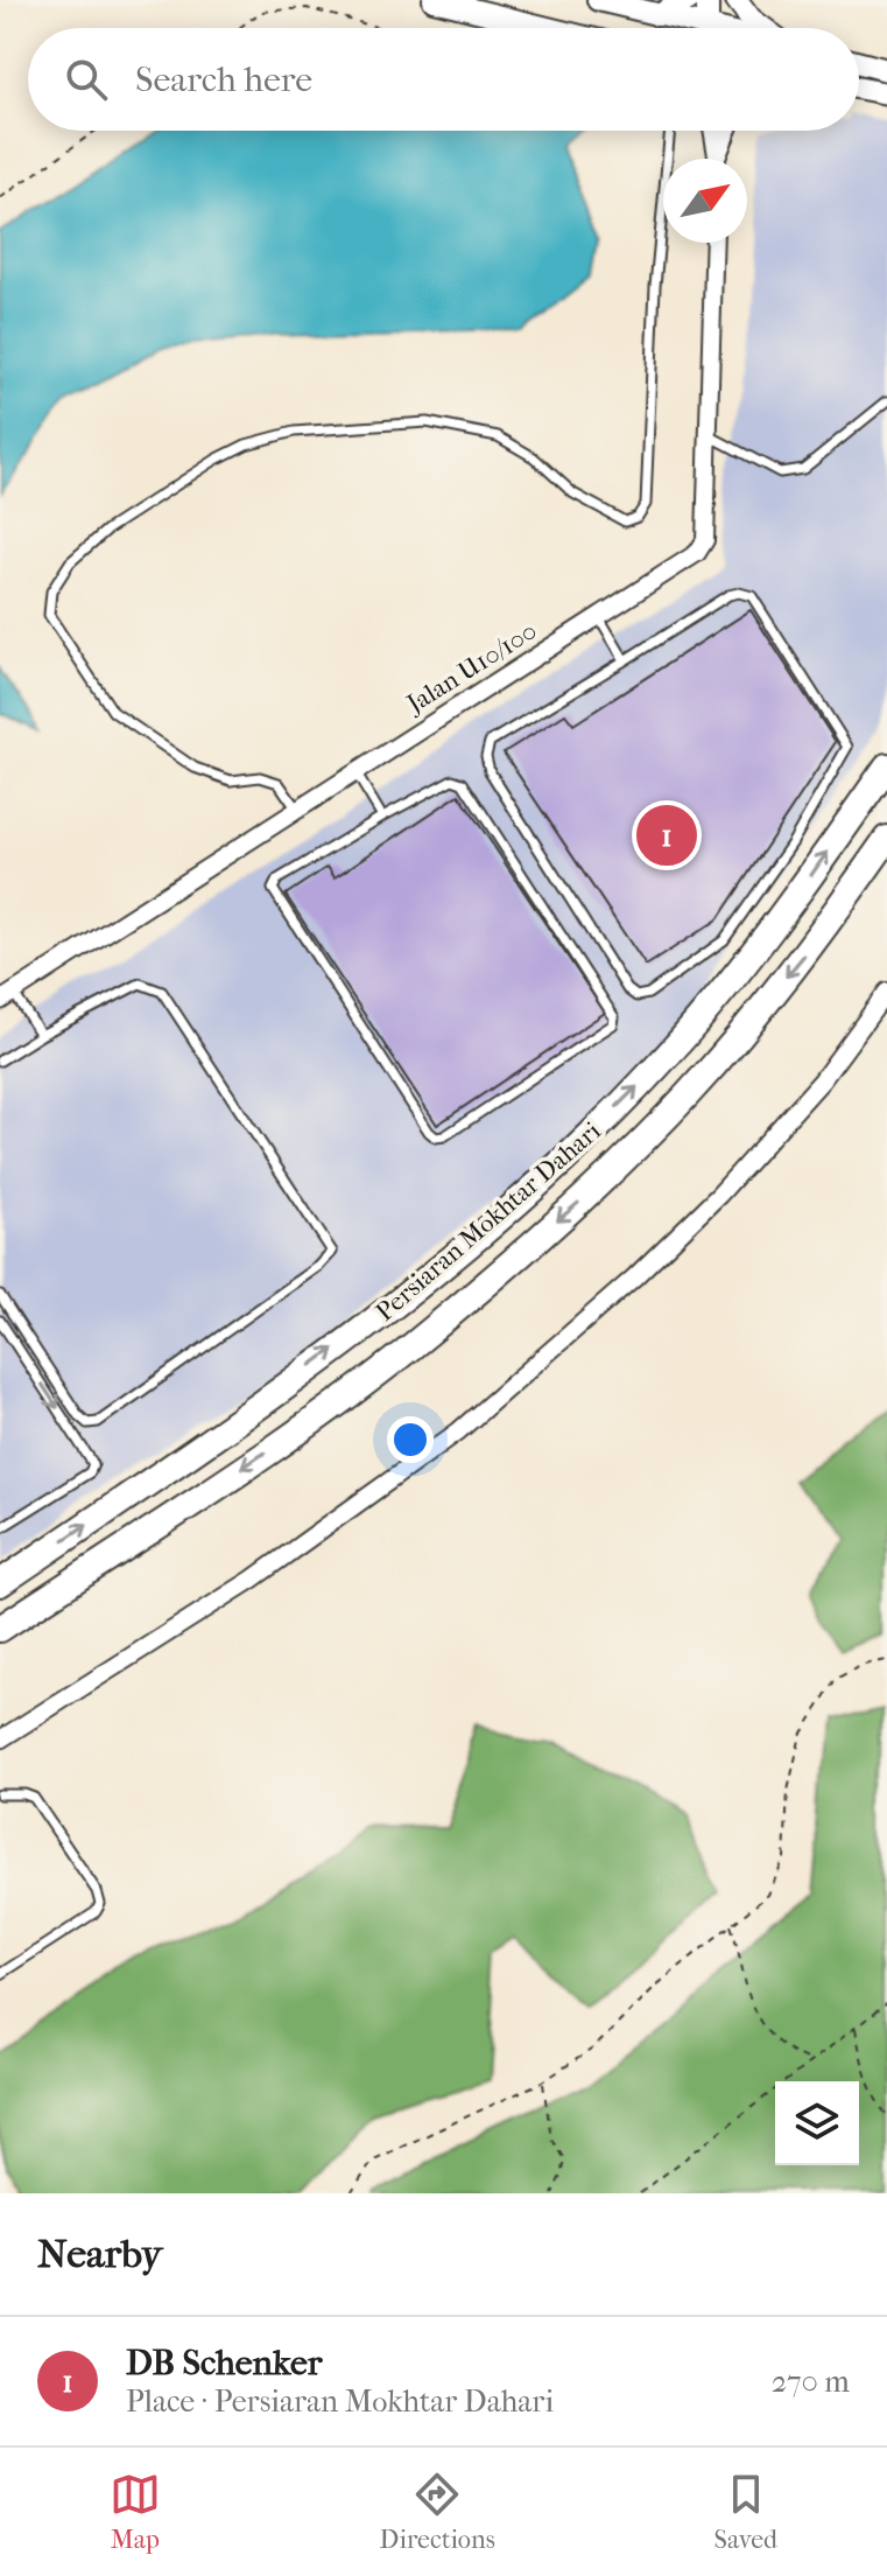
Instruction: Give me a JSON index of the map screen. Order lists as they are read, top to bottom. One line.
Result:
{"streets":{"main road":["Persiaran Mokhtar Dahari"],"street":["Jalan U10/100"]},"north":"top right","page":{"search":"Search here","pins":"1","heading":"Nearby","list":[{"mark":"1","name":"DB Schenker","note":"Place · Persiaran Mokhtar Dahari","value":"270 m"}],"nav":["Map","Directions","Saved"]}}
